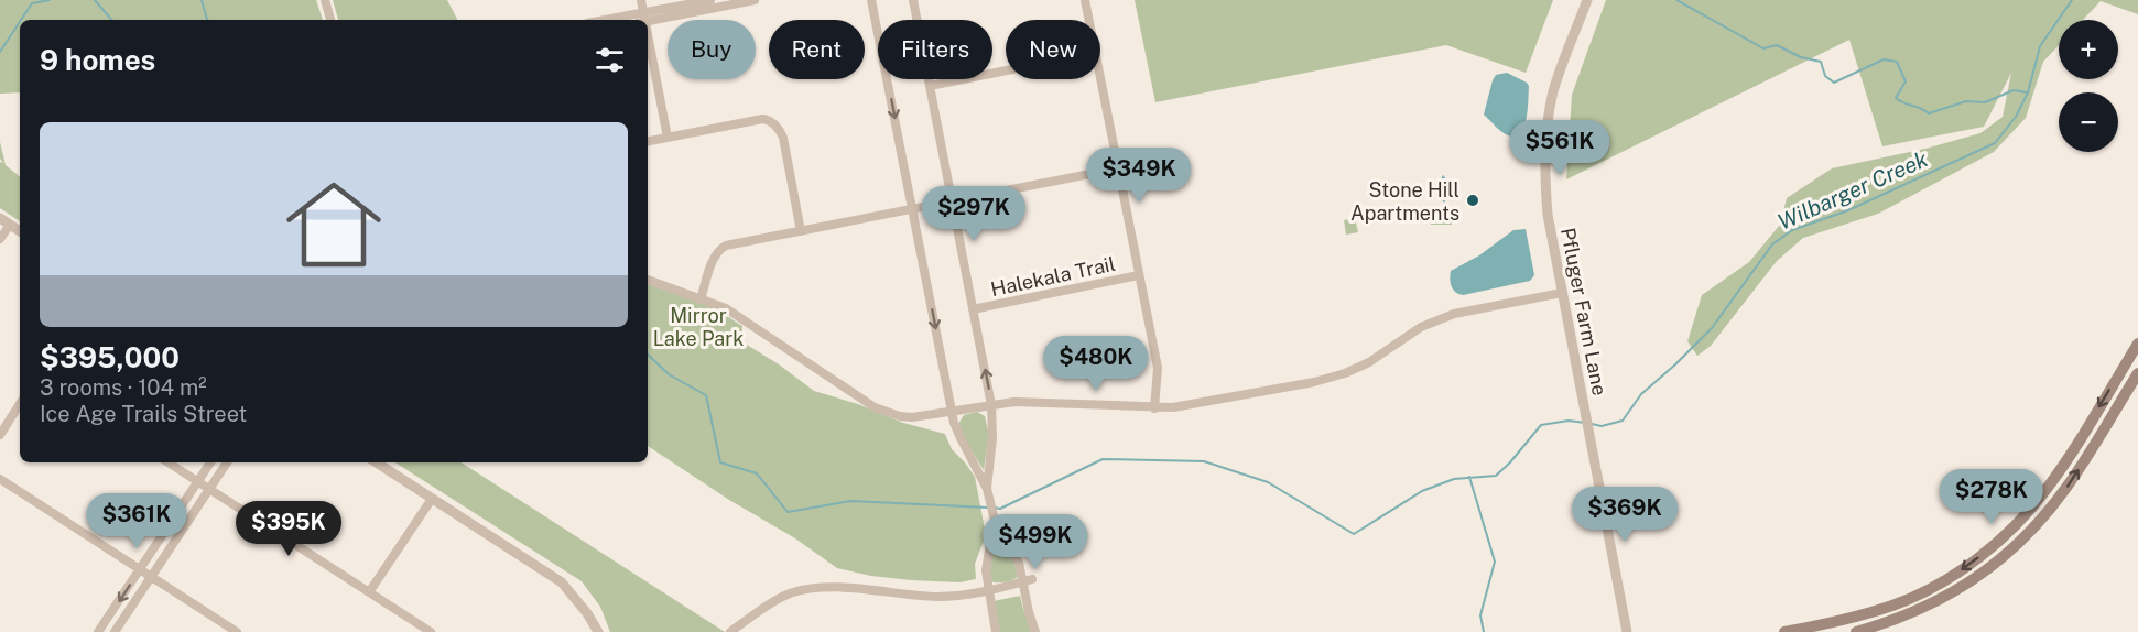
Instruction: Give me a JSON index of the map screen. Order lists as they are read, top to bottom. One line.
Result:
{"streets":{"street":["Halekala Trail","Pfluger Farm Lane"]},"water":["Wilbarger Creek"],"parks":["Mirror Lake Park"],"places":["Stone Hill Apartments"],"page":{"map_buttons":["+","−"],"chip":["Buy","Rent","Filters","New"],"heading":"9 homes","list":[{"name":"$395,000","note":"3 rooms · 104 m² · Ice Age Trails Street"}],"price":["$561K","$349K","$297K","$480K","$278K","$369K","$361K","$395K","$499K"]}}
